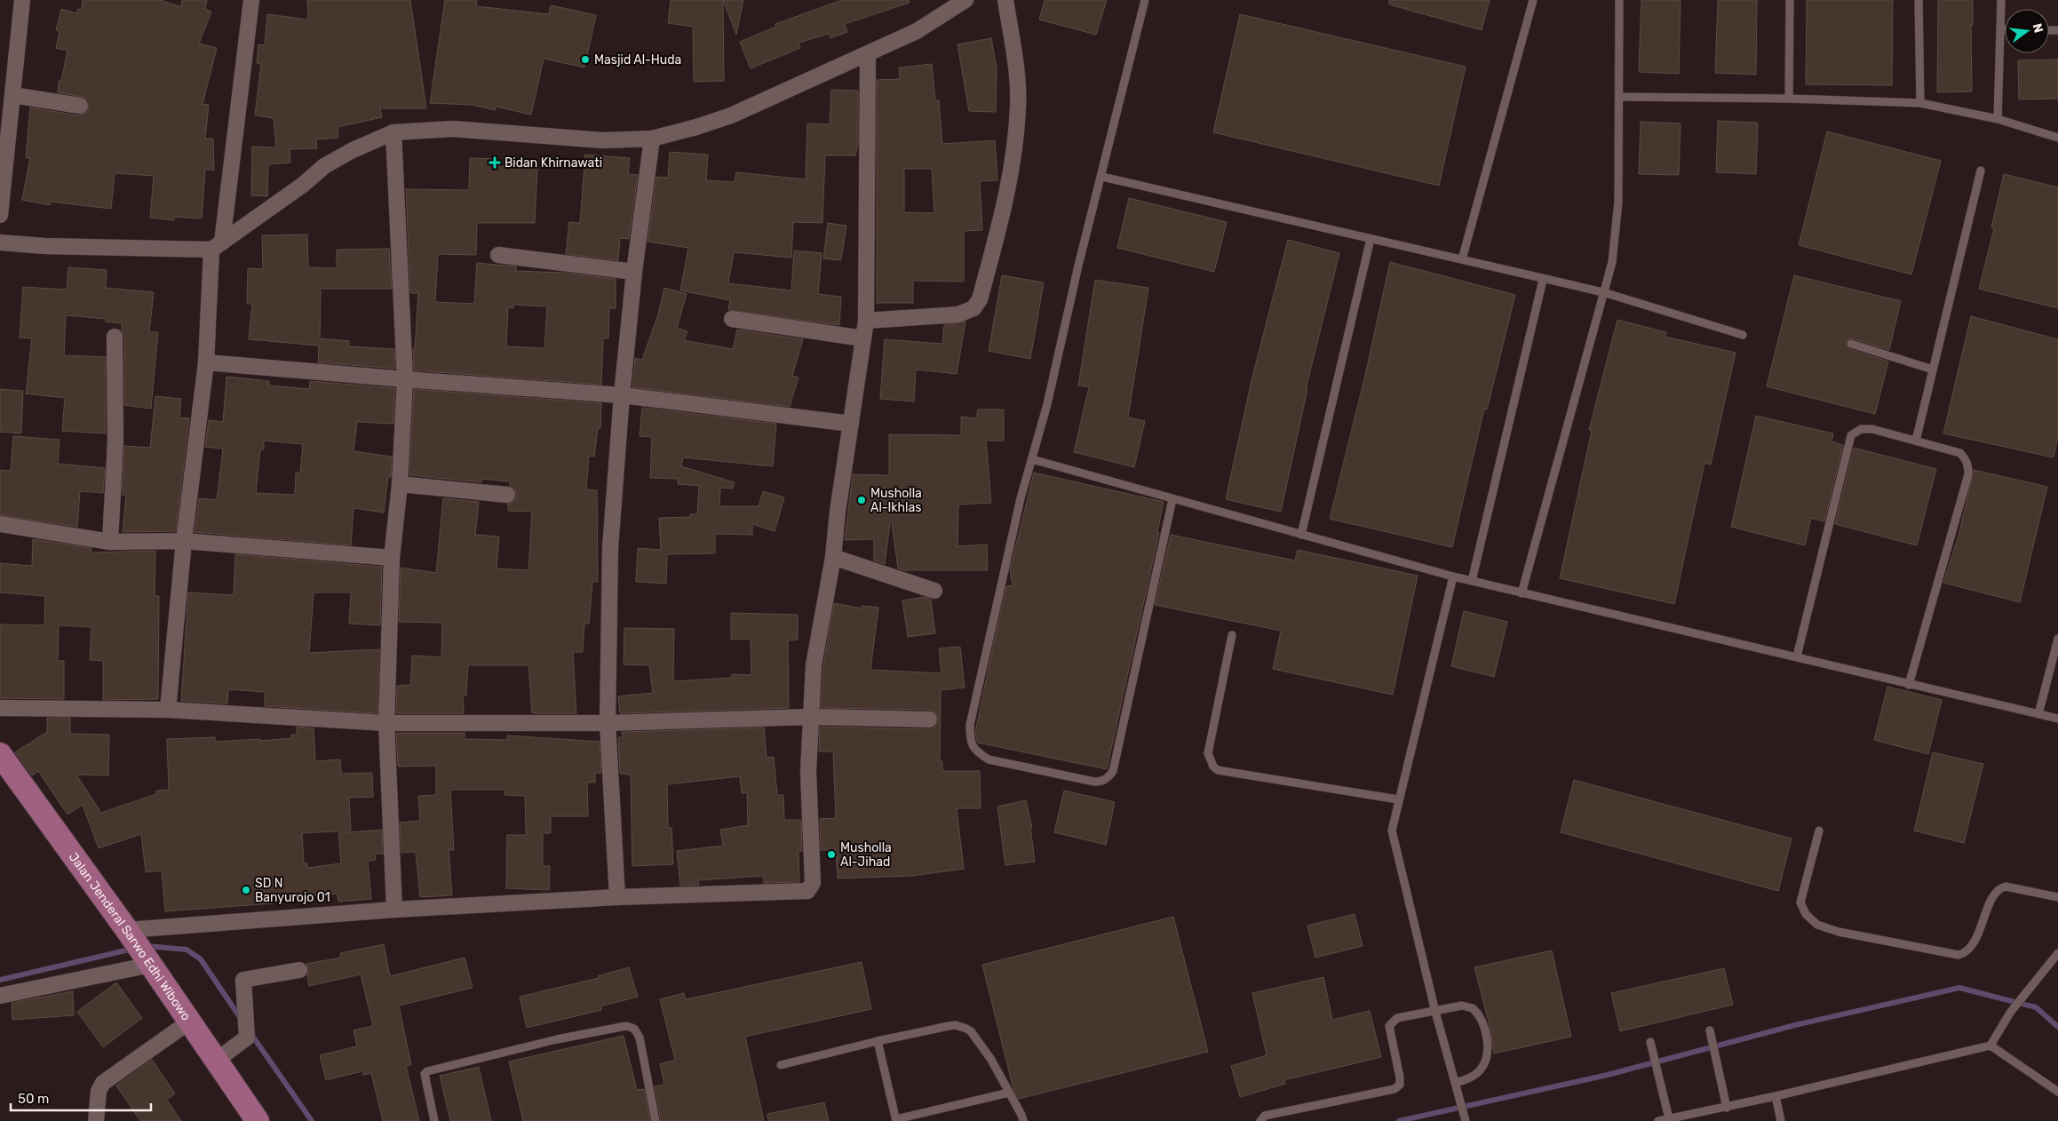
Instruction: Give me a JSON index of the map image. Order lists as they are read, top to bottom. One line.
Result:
{"streets":{"main road":["Jalan Jenderal Sarwo Edhi Wibowo"]},"places":{"other":["Masjid Al-Huda","Musholla Al-Ikhlas","Musholla Al-Jihad","SD N Banyurojo 01"],"health":["Bidan Khirnawati"]},"scale_bar":"50 m","north":"right"}
